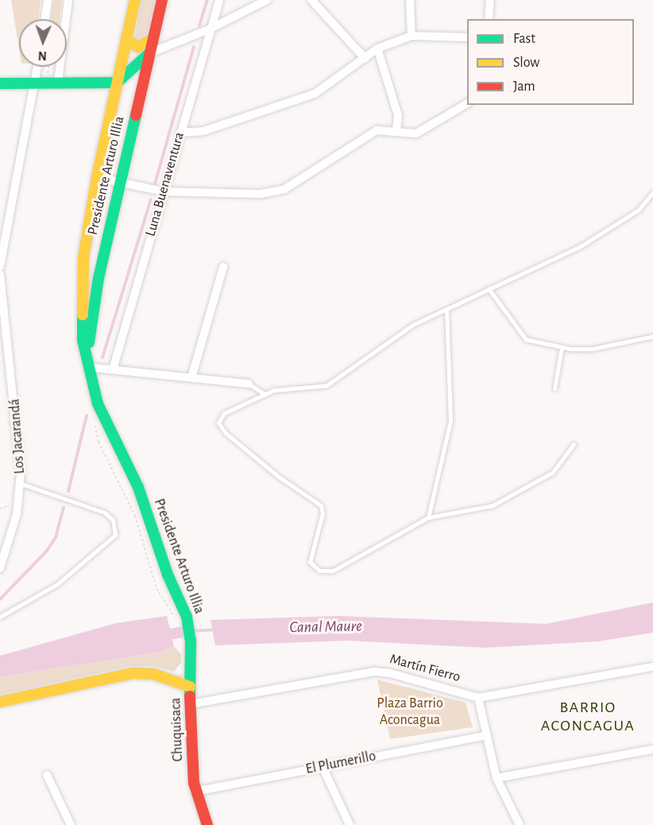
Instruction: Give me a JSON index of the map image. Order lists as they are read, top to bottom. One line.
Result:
{"streets":{"street":["Presidente Arturo Illia","Luna Buenaventura","Los Jacarandá","Martín Fierro","Chuquisaca","El Plumerillo"]},"crossings":[["Presidente Arturo Illia","Chuquisaca"],["Martín Fierro","Chuquisaca"],["Chuquisaca","El Plumerillo"]],"districts":["BARRIO ACONCAGUA"],"water":["Canal Maure"],"parks":["Plaza Barrio Aconcagua"],"legend":["Fast","Slow","Jam"],"north":"bottom"}
